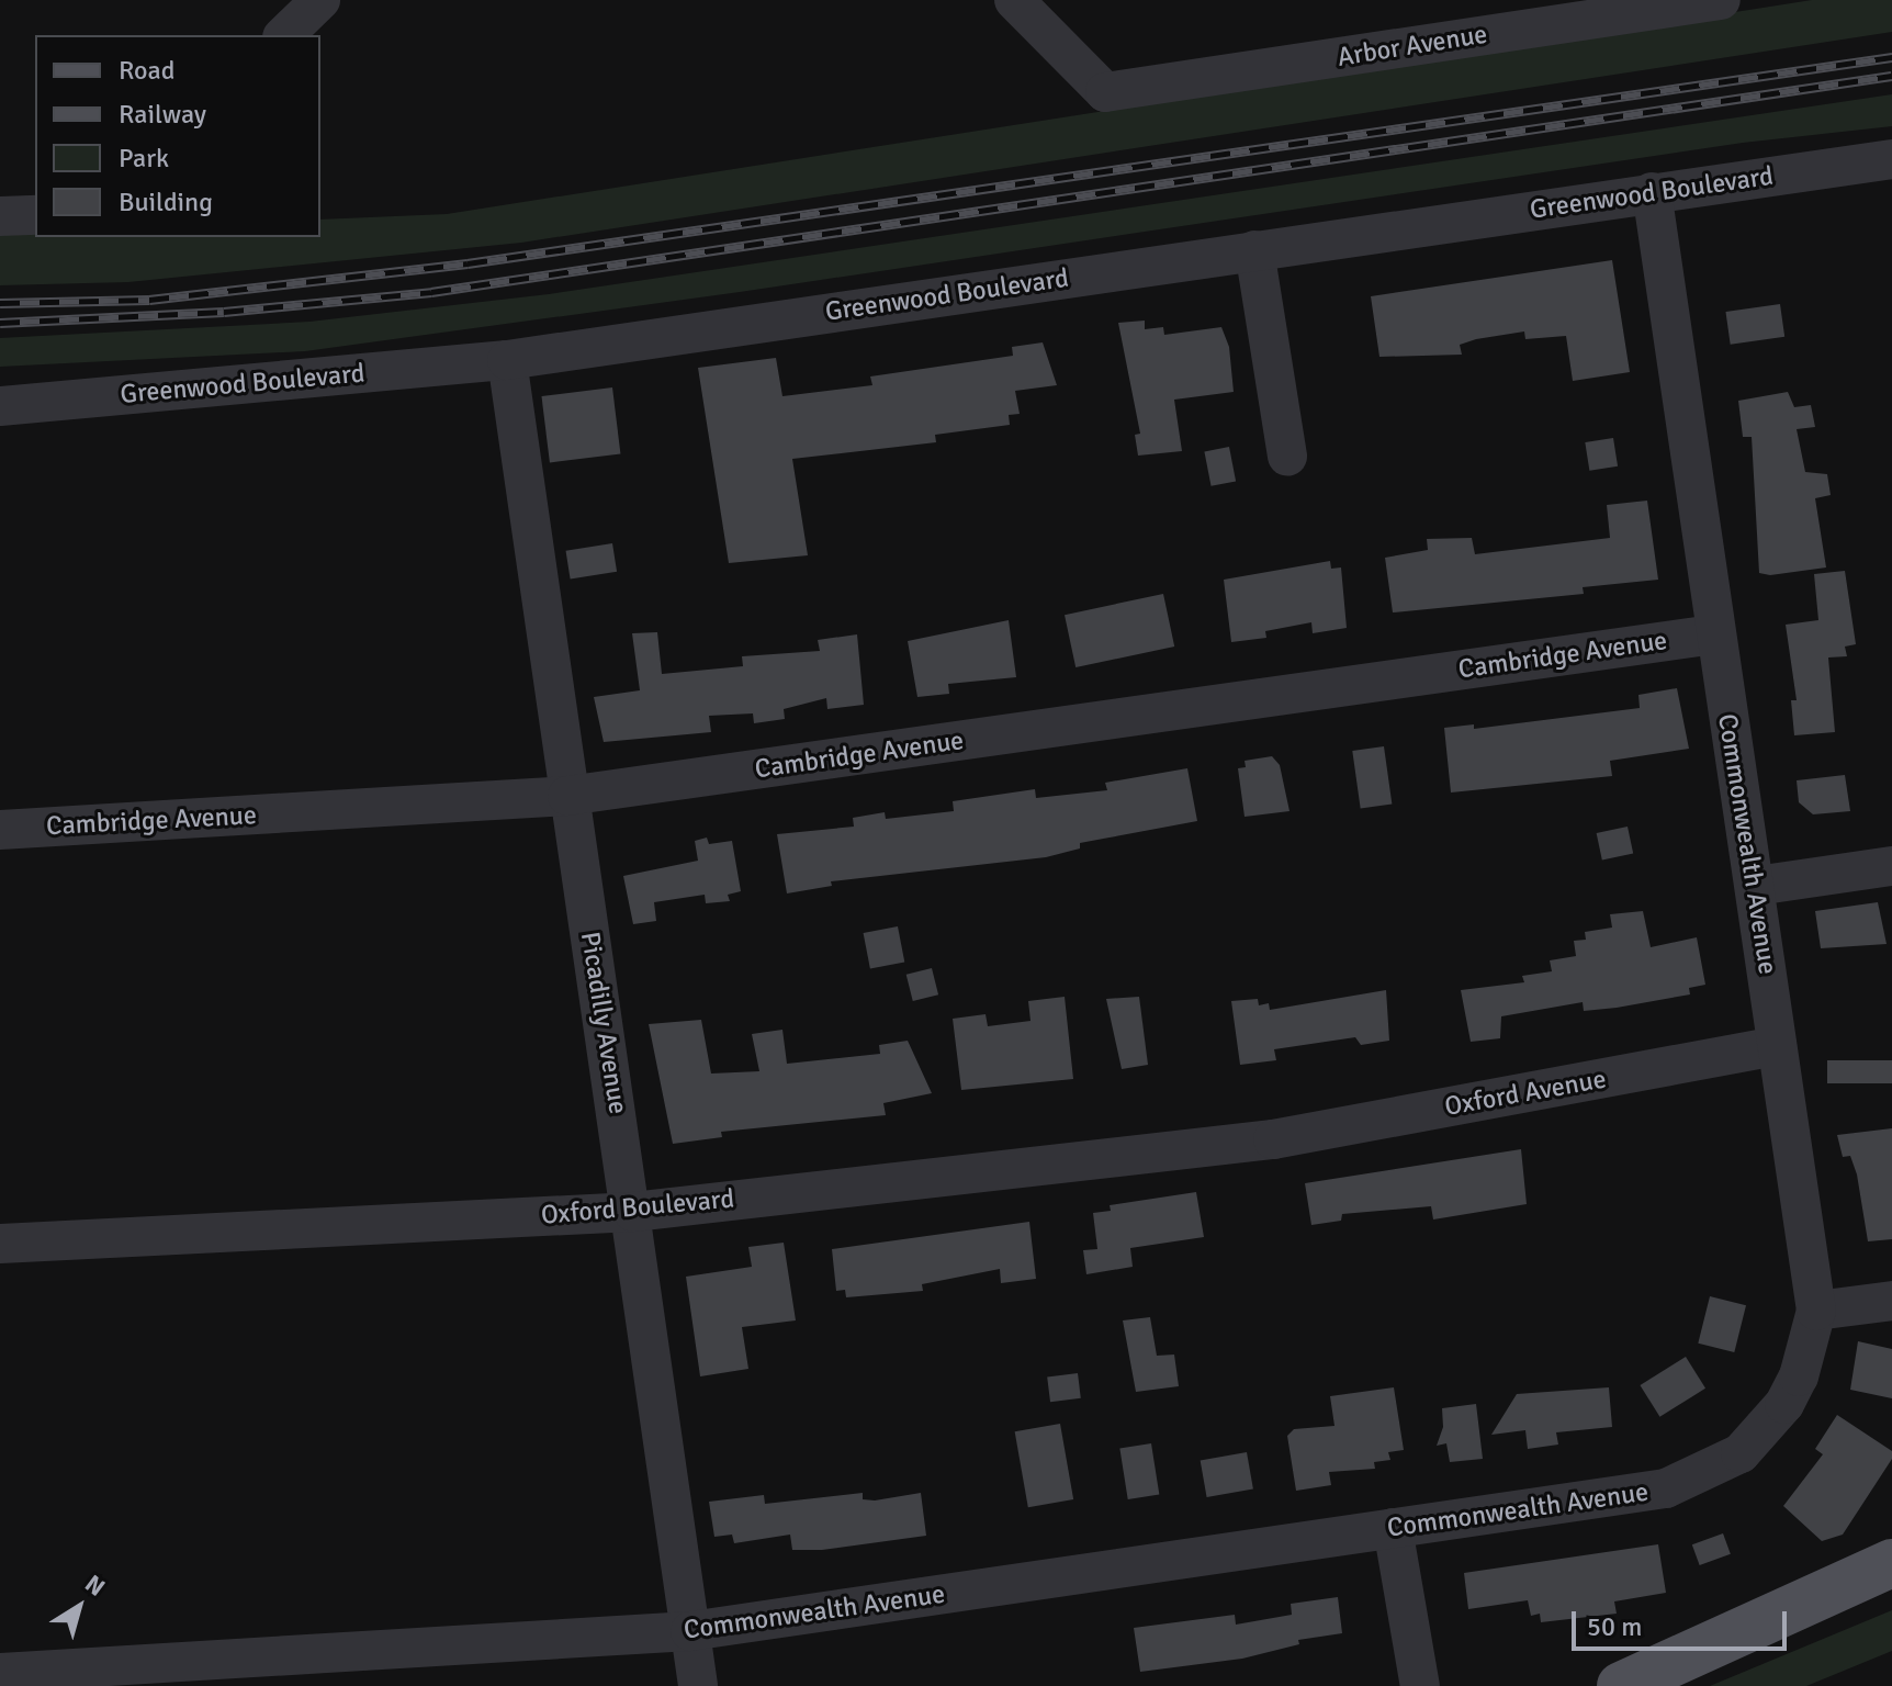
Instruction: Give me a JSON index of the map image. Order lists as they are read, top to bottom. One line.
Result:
{"streets":{"street":["Arbor Avenue","Greenwood Boulevard","Cambridge Avenue","Commonwealth Avenue","Picadilly Avenue","Oxford Avenue","Oxford Boulevard"]},"crossings":[["Greenwood Boulevard","Commonwealth Avenue"],["Greenwood Boulevard","Picadilly Avenue"],["Cambridge Avenue","Commonwealth Avenue"],["Cambridge Avenue","Picadilly Avenue"],["Commonwealth Avenue","Picadilly Avenue"],["Commonwealth Avenue","Oxford Avenue"],["Picadilly Avenue","Oxford Boulevard"],["Oxford Avenue","Oxford Boulevard"]],"legend":["Road","Railway","Park","Building"],"scale_bar":"50 m","north":"top right"}
